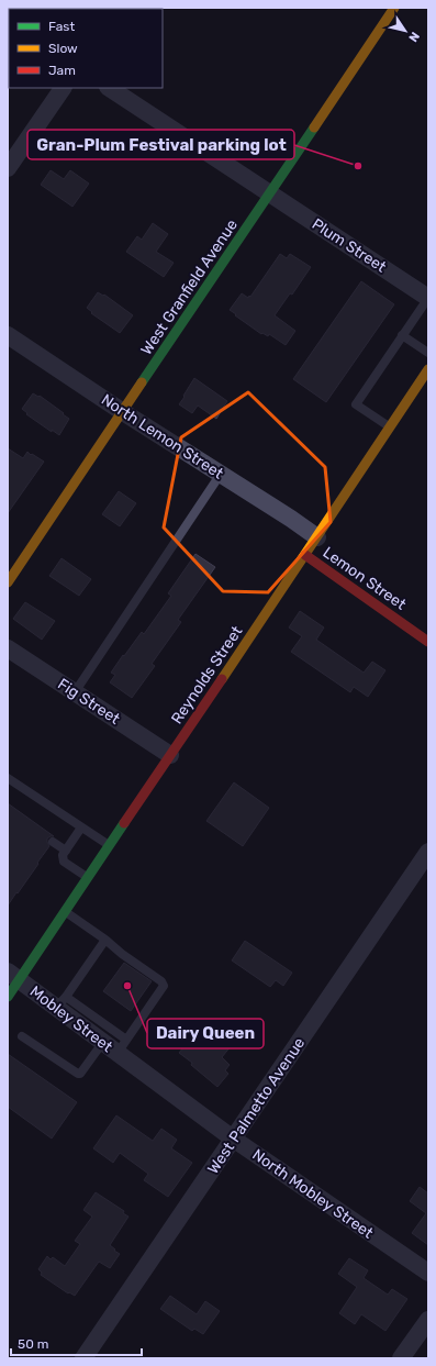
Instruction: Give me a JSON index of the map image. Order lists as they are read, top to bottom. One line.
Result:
{"streets":{"street":["Plum Street","West Granfield Avenue","North Lemon Street","Lemon Street","Reynolds Street","Fig Street","Mobley Street","West Palmetto Avenue","North Mobley Street"]},"crossings":[["Plum Street","West Granfield Avenue"],["West Granfield Avenue","North Lemon Street"],["North Lemon Street","Reynolds Street"],["Lemon Street","Reynolds Street"],["Reynolds Street","Fig Street"],["Reynolds Street","Mobley Street"],["Mobley Street","North Mobley Street"],["West Palmetto Avenue","North Mobley Street"]],"places":["Gran-Plum Festival parking lot","Dairy Queen"],"legend":["Fast","Slow","Jam"],"scale_bar":"50 m","north":"bottom right"}
